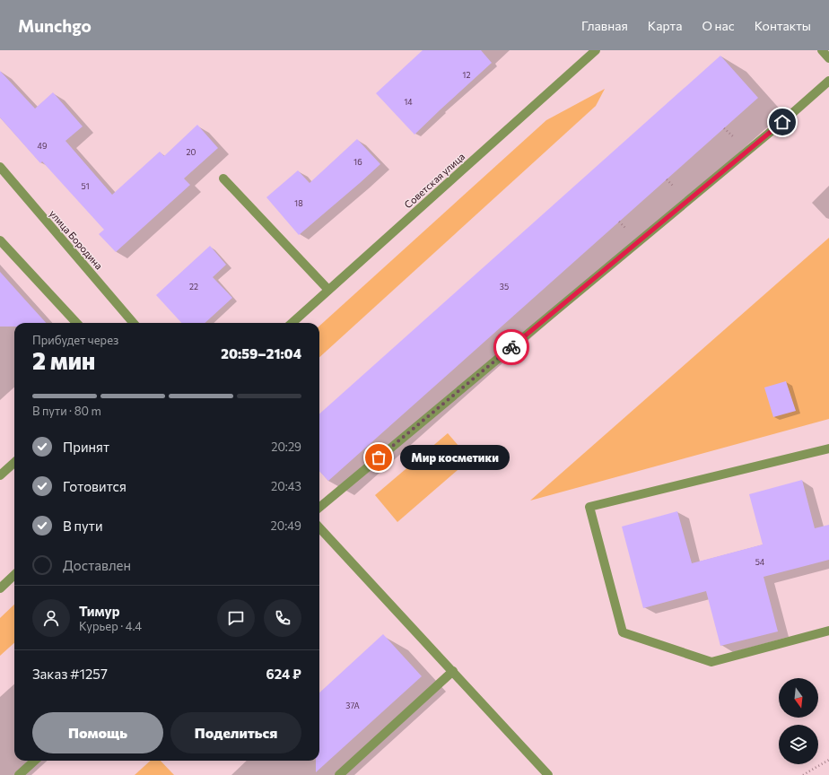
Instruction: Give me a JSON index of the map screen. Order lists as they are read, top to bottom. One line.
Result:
{"streets":{"street":["Советская улица","улица Бородина"]},"places":["Мир косметики"],"house_numbers":["12","14","49","20","16","51","18","22","35","54","37А"],"north":"bottom","page":{"header":"Munchgo","nav":["Главная","Карта","О нас","Контакты"],"heading":["2 мин","Прибудет через","20:59–21:04"],"panel":["Тимур","Курьер · 4.4","Заказ #1257","624 ₽"],"bar":"В пути · 80 m","list":[["Принят","20:29"],["Готовится","20:43"],["В пути","20:49"],"Доставлен"],"bubble":"Мир косметики","buttons":["Помощь","Поделиться"]}}
